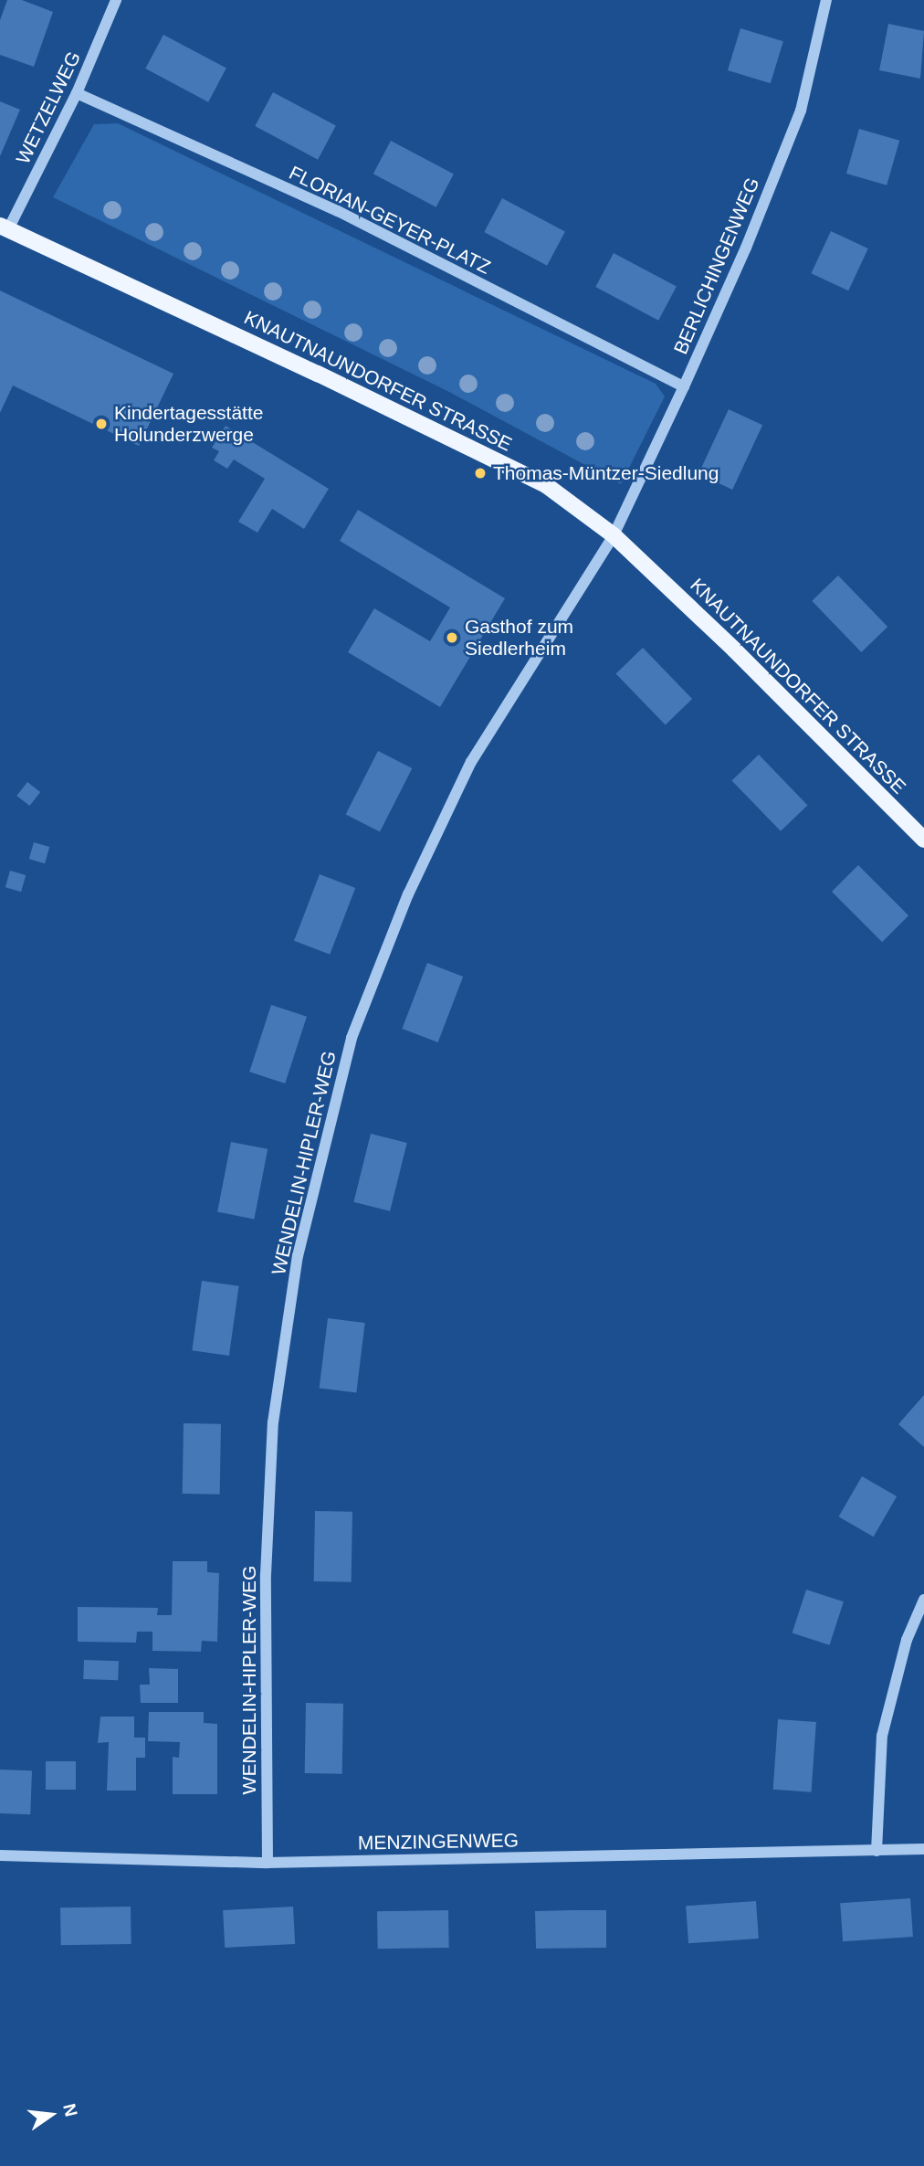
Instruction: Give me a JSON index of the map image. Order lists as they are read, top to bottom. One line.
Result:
{"streets":{"main road":["KNAUTNAUNDORFER STRASSE"],"street":["WETZELWEG","FLORIAN-GEYER-PLATZ","BERLICHINGENWEG","WENDELIN-HIPLER-WEG","MENZINGENWEG"]},"crossings":[["WETZELWEG","FLORIAN-GEYER-PLATZ"],["WETZELWEG","KNAUTNAUNDORFER STRASSE"],["FLORIAN-GEYER-PLATZ","BERLICHINGENWEG"],["BERLICHINGENWEG","KNAUTNAUNDORFER STRASSE"],["BERLICHINGENWEG","WENDELIN-HIPLER-WEG"],["KNAUTNAUNDORFER STRASSE","WENDELIN-HIPLER-WEG"],["WENDELIN-HIPLER-WEG","MENZINGENWEG"]],"places":["Kindertagesstätte Holunderzwerge","Thomas-Müntzer-Siedlung","Gasthof zum Siedlerheim"],"north":"right"}
